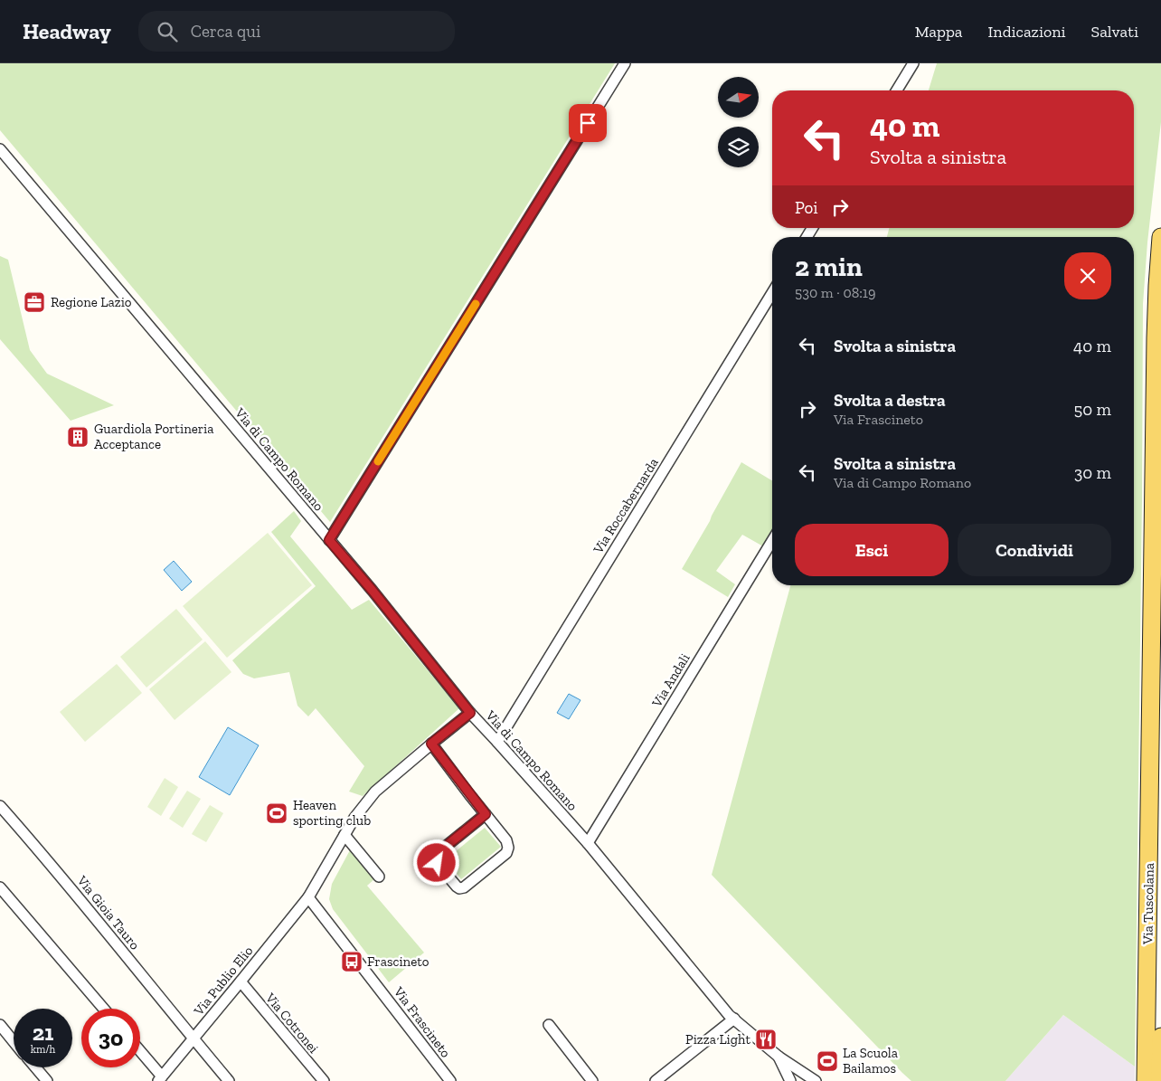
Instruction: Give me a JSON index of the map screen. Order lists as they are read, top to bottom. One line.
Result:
{"streets":{"main road":["Via Tuscolana"],"street":["Via di Campo Romano","Via Roccabernarda","Via Andali","Via Gioia Tauro","Via Publio Elio","Via Frascineto","Via Cotronei"]},"crossings":[["Via di Campo Romano","Via Roccabernarda"],["Via di Campo Romano","Via Andali"],["Via Gioia Tauro","Via Publio Elio"],["Via Publio Elio","Via Frascineto"],["Via Publio Elio","Via Cotronei"]],"places":{"office":["Regione Lazio"],"building":["Guardiola Portineria Acceptance"],"sports":["Heaven sporting club","La Scuola Bailamos"],"bus stop":["Frascineto"],"restaurant":["Pizza Light"]},"north":"right","page":{"header":"Headway","search":"Cerca qui","nav":["Mappa","Indicazioni","Salvati"],"turn":["40 m","Svolta a sinistra"],"then":"Poi","heading":["2 min","530 m · 08:19"],"list":[{"name":"Svolta a sinistra","value":"40 m"},{"name":"Svolta a destra","note":"Via Frascineto","value":"50 m"},{"name":"Svolta a sinistra","note":"Via di Campo Romano","value":"30 m"}],"buttons":["Esci","Condividi"],"speed":"21 km/h","limit":"30"}}
